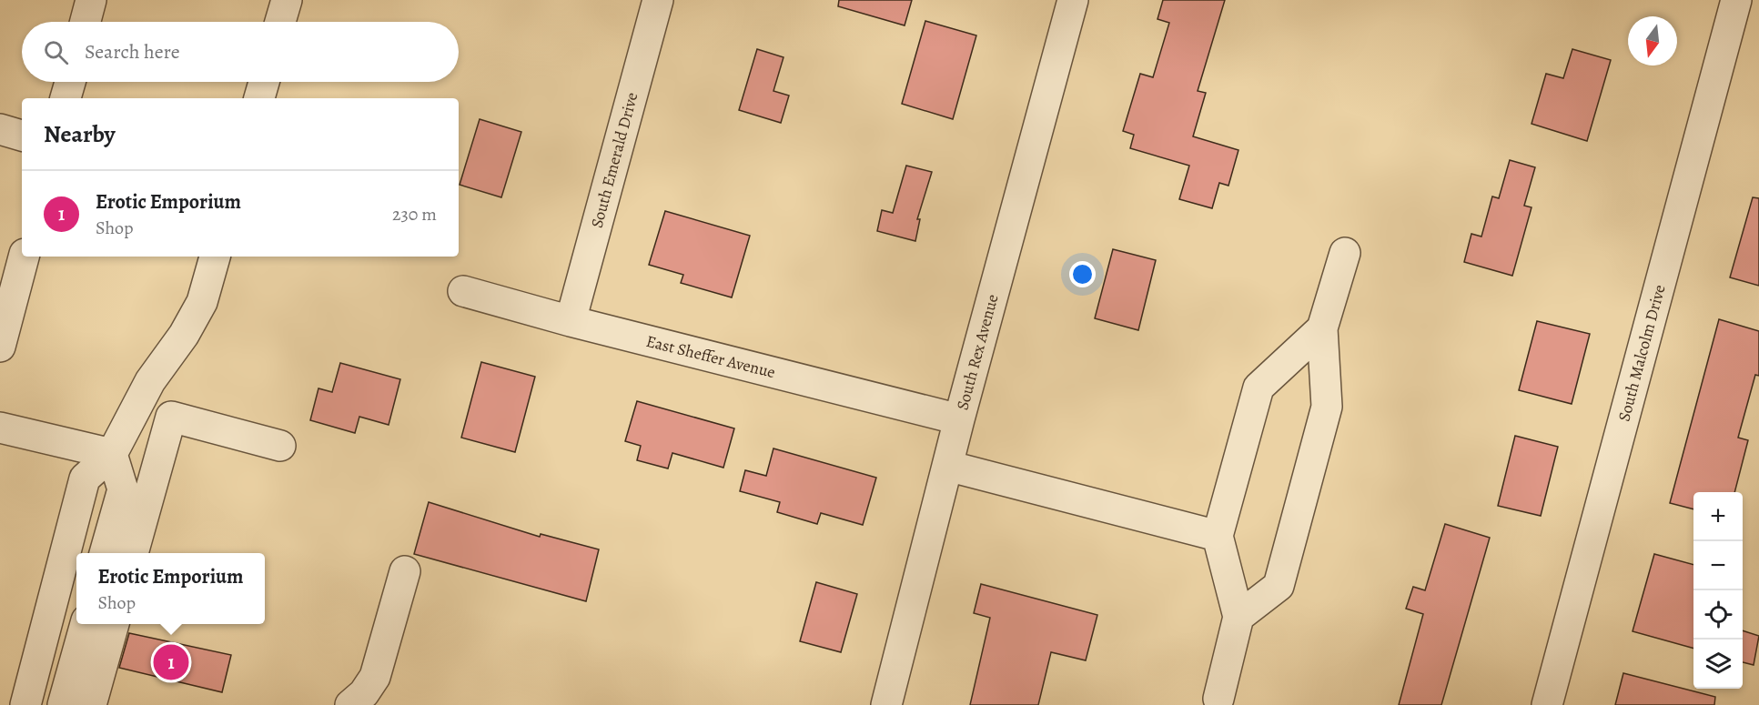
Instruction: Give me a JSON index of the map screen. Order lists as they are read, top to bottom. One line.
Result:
{"streets":{"street":["South Emerald Drive","South Rex Avenue","South Malcolm Drive","East Sheffer Avenue"]},"crossings":[["South Emerald Drive","East Sheffer Avenue"],["South Rex Avenue","East Sheffer Avenue"]],"north":"bottom","page":{"search":"Search here","heading":"Nearby","list":[{"mark":"1","name":"Erotic Emporium","note":"Shop","value":"230 m"}],"map_buttons":["+","−"],"popup":["Erotic Emporium","Shop"],"pins":"1"}}
